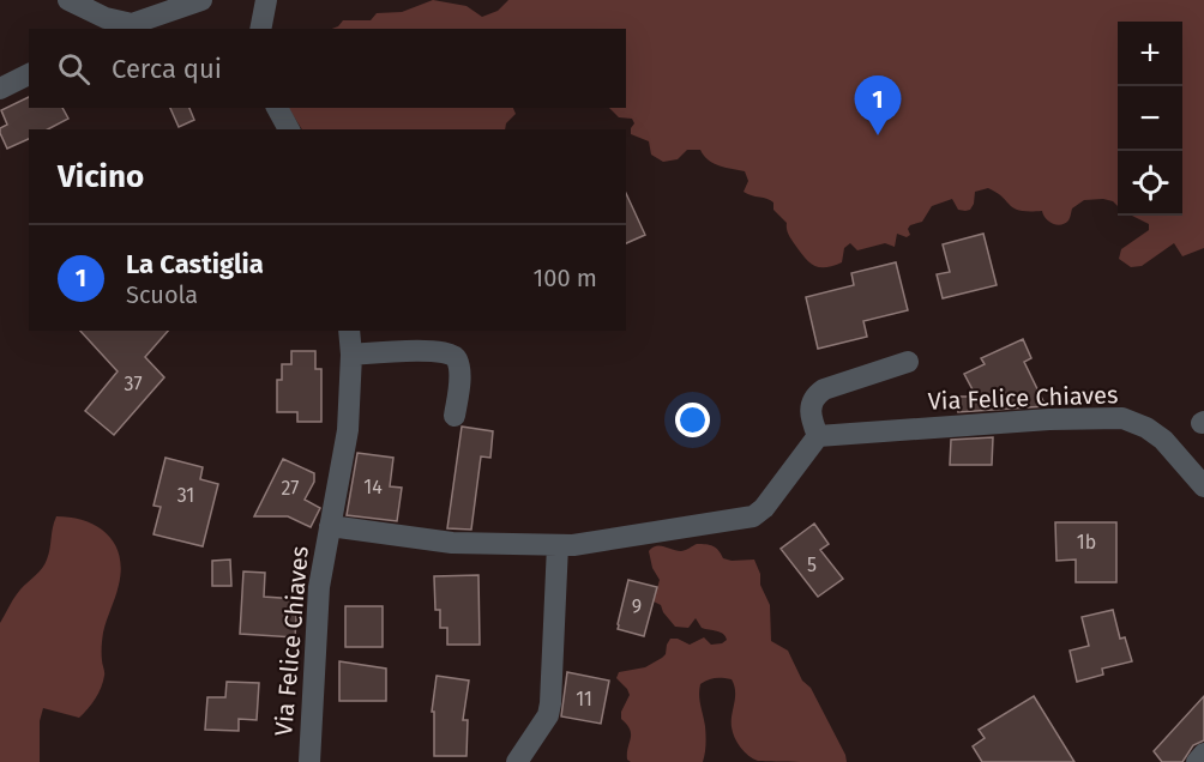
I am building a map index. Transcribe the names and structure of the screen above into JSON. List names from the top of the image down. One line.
{"streets":{"street":["Via Felice Chiaves"]},"house_numbers":["37","14","27","31","1b","5","9","11"],"page":{"map_buttons":["+","−"],"search":"Cerca qui","pins":"1","heading":"Vicino","list":[{"mark":"1","name":"La Castiglia","note":"Scuola","value":"100 m"}]}}
